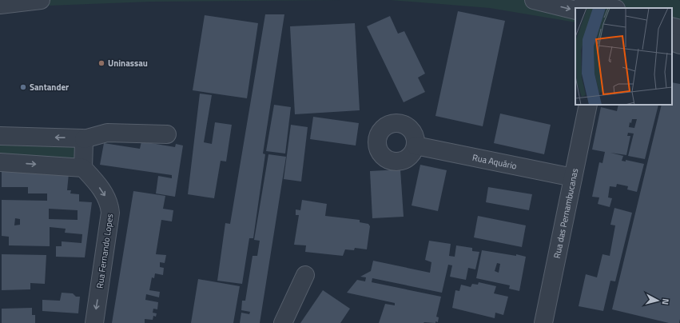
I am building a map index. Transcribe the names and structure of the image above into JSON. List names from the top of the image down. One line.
{"streets":{"street":["Rua Aquário","Rua das Pernambucanas","Rua Fernando Lopes"]},"crossings":[["Rua Aquário","Rua das Pernambucanas"]],"one_way":["Rua Fernando Lopes"],"places":["Uninassau","Santander"],"north":"right"}
